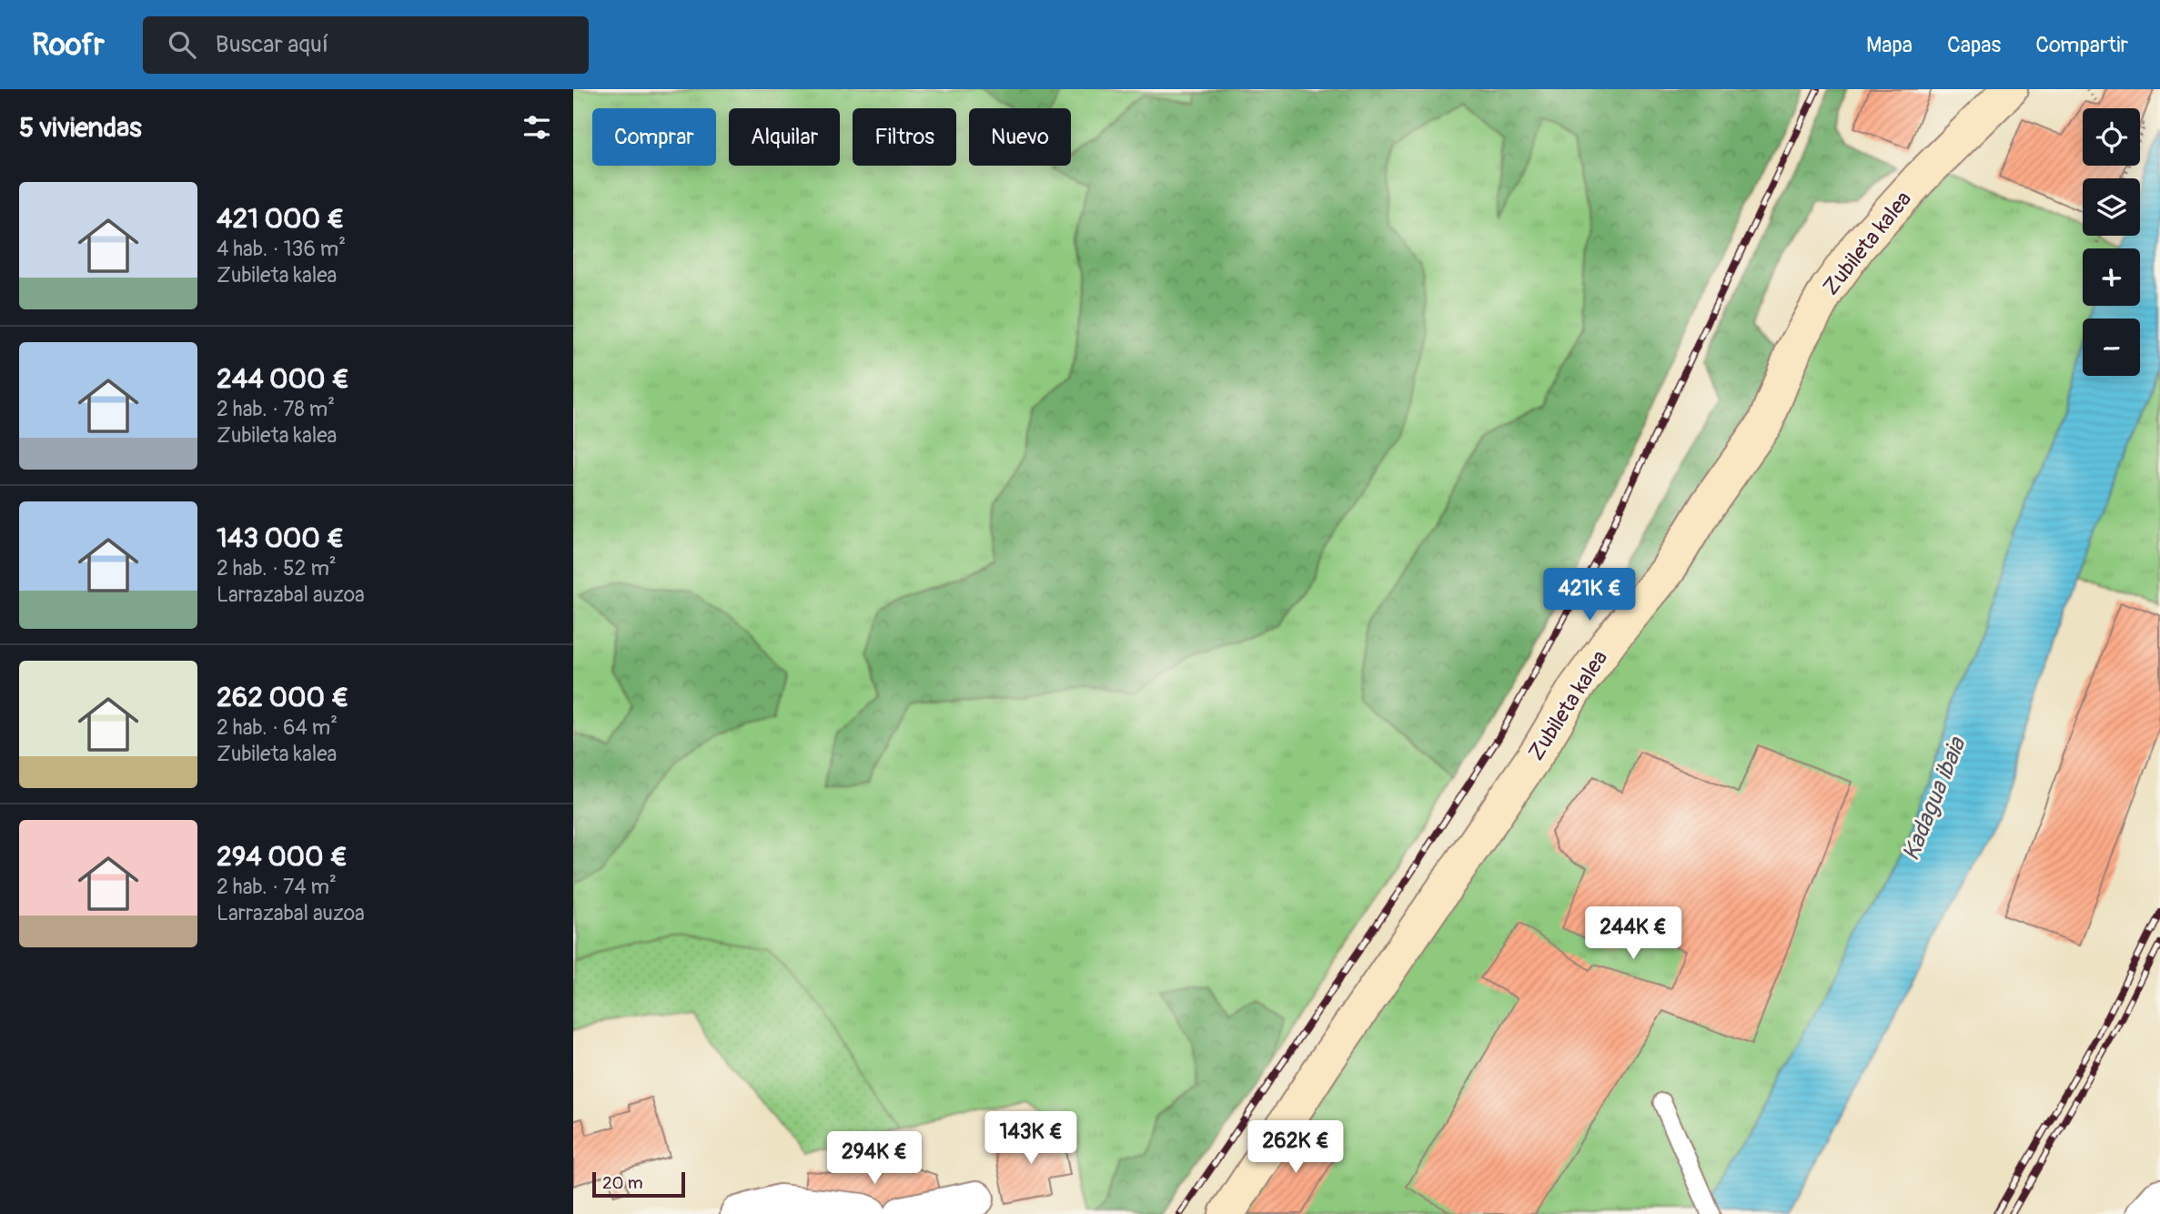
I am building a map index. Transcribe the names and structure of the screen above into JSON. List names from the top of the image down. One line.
{"streets":{"street":["Zubileta kalea"]},"water":["Kadagua ibaia"],"scale_bar":"20 m","page":{"header":"Roofr","search":"Buscar aquí","nav":["Mapa","Capas","Compartir"],"heading":"5 viviendas","map_buttons":["+","−"],"chip":["Comprar","Alquilar","Filtros","Nuevo"],"list":[{"name":"421 000 €","note":"4 hab. · 136 m² · Zubileta kalea"},{"name":"244 000 €","note":"2 hab. · 78 m² · Zubileta kalea"},{"name":"143 000 €","note":"2 hab. · 52 m² · Larrazabal auzoa"},{"name":"262 000 €","note":"2 hab. · 64 m² · Zubileta kalea"},{"name":"294 000 €","note":"2 hab. · 74 m² · Larrazabal auzoa"}],"price":["421K €","244K €","143K €","262K €","294K €"],"scale":"20 m"}}
